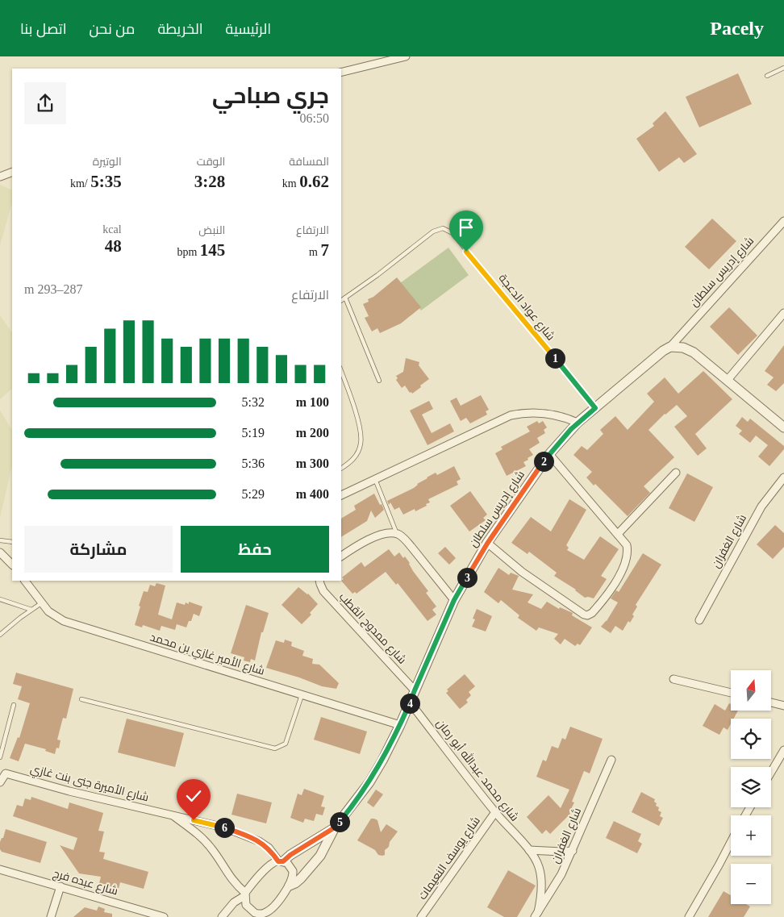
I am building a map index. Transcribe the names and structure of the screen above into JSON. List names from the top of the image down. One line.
{"streets":{"street":["شارع إدريس سلطان","شارع الغفران","شارع ممدوح القطب","شارع الأمير غازي بن محمد","شارع محمد عبدالله أبو رمان","شارع الأميرة جنى بنت غازي","شارع يوسف النعيمات","شارع عبده فرج"],"lane":["شارع عواد الدعجة"]},"crossings":[["شارع إدريس سلطان","شارع عواد الدعجة"],["شارع إدريس سلطان","شارع ممدوح القطب"],["شارع إدريس سلطان","شارع الأمير غازي بن محمد"],["شارع إدريس سلطان","شارع محمد عبدالله أبو رمان"],["شارع إدريس سلطان","شارع الأميرة جنى بنت غازي"],["شارع الغفران","شارع محمد عبدالله أبو رمان"],["شارع محمد عبدالله أبو رمان","شارع يوسف النعيمات"]],"north":"top","page":{"header":"Pacely","nav":["الرئيسية","الخريطة","من نحن","اتصل بنا"],"heading":["جري صباحي","06:50"],"stats":[["المسافة","0.62 km"],["الوقت","3:28"],["الوتيرة","5:35 /km"],["الارتفاع","7 m"],["النبض","145 bpm"],["kcal","48"]],"chart":["الارتفاع","287–293 m"],"pins":["1","2","3","4","5","6"],"list":[{"name":"100 m","note":"5:32"},{"name":"200 m","note":"5:19"},{"name":"300 m","note":"5:36"},{"name":"400 m","note":"5:29"}],"buttons":["حفظ","مشاركة"],"map_buttons":["+","−"]}}
